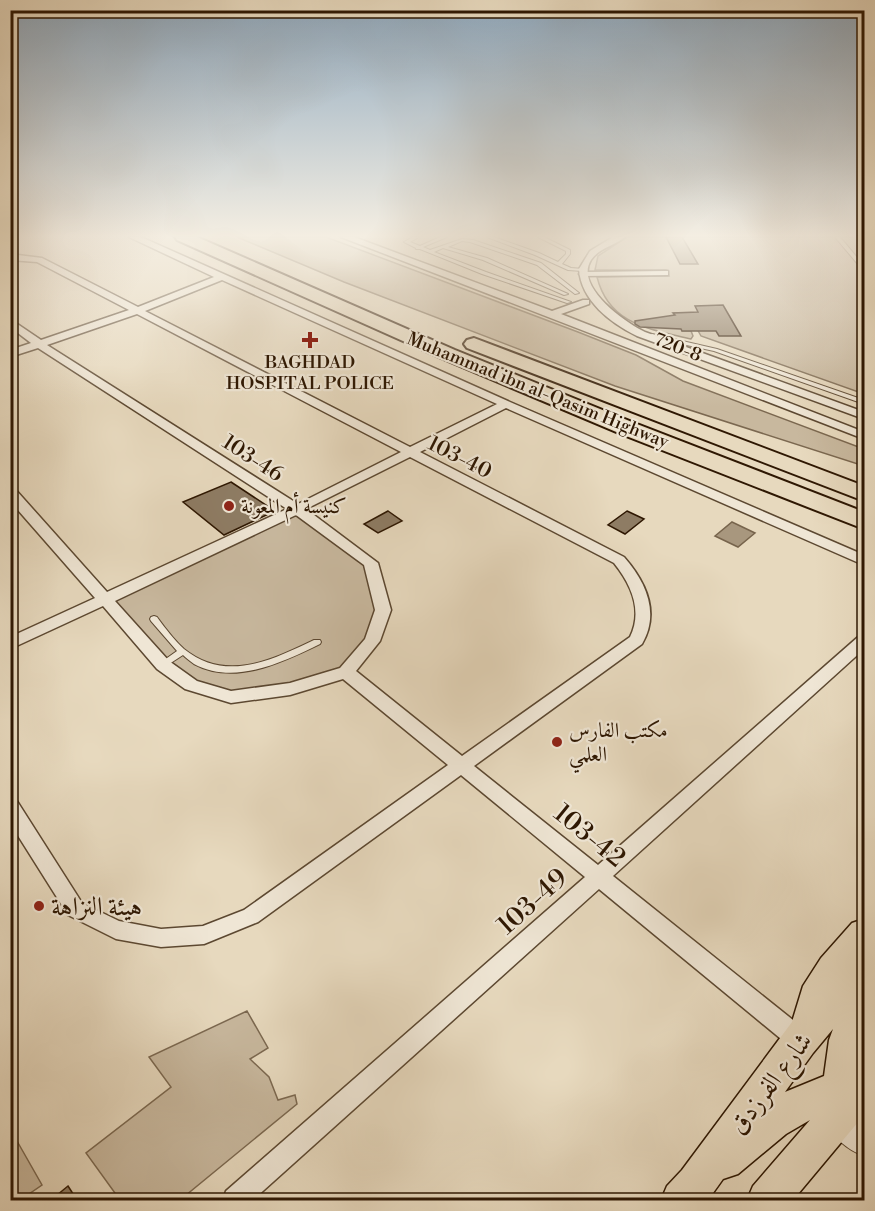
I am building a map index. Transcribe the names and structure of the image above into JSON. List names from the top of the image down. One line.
{"streets":{"highway":["Muhammad ibn al-Qasim Highway"],"main road":["شارع الفرزدق"],"street":["720-8","103-40","103-46","103-42","103-49"]},"crossings":[["103-40","103-42"],["103-46","103-42"],["103-42","103-49"],["103-42","شارع الفرزدق"]],"places":{"health":["BAGHDAD HOSPITAL POLICE"],"other":["كنيسة أم المعونة","مكتب الفارس العلمي","هيئة النزاهة"]}}
